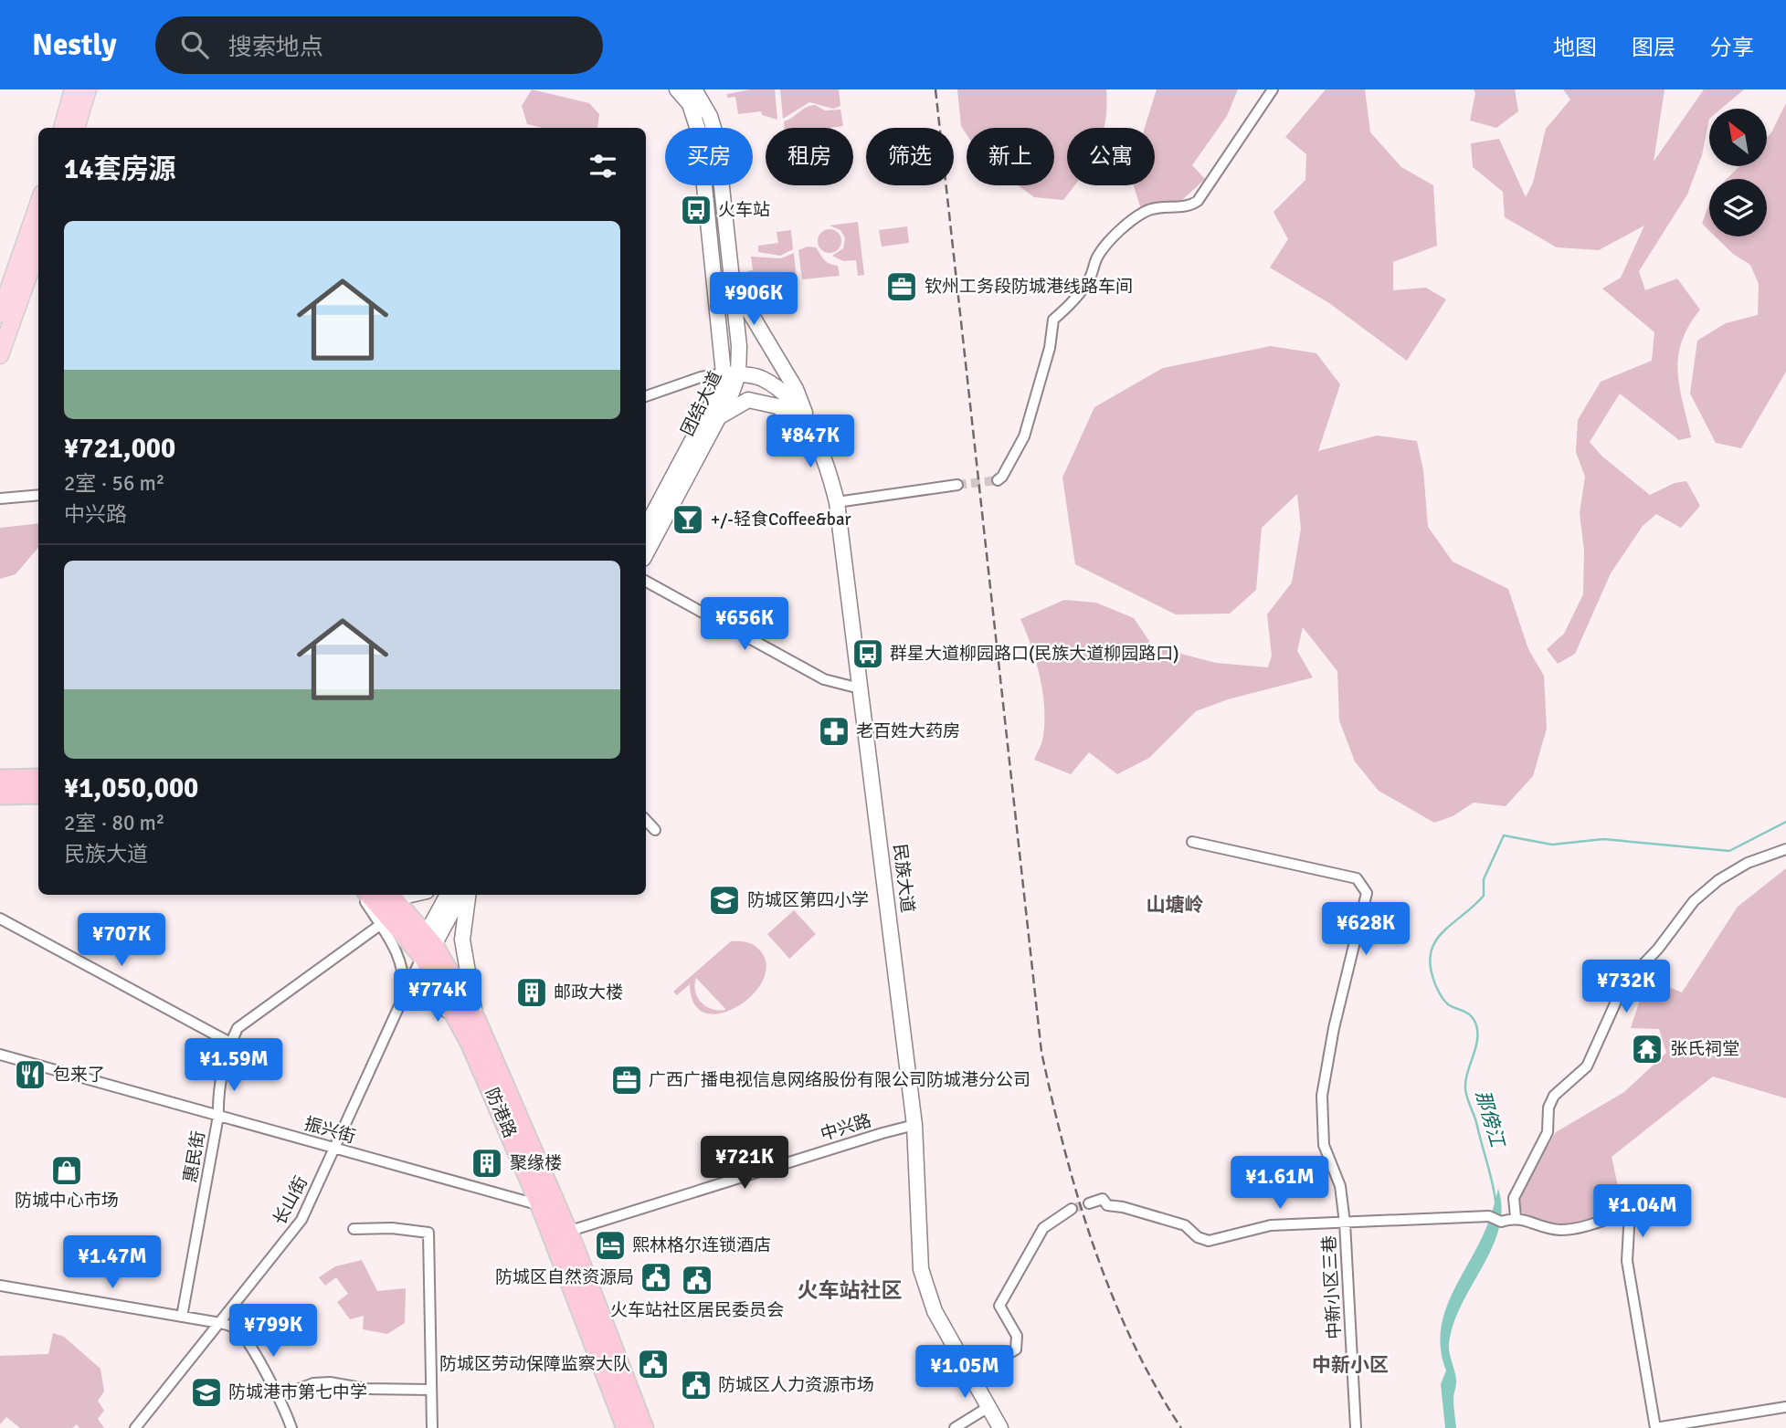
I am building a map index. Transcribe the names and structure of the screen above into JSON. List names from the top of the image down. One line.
{"streets":{"highway":["防港路"],"main road":["团结大道","民族大道"],"street":["中兴路","振兴街","惠民街","长山街","中新小区三巷"]},"crossings":[["团结大道","民族大道"],["民族大道","中兴路"],["防港路","中兴路"],["防港路","振兴街"],["防港路","长山街"],["振兴街","惠民街"],["振兴街","长山街"]],"districts":["山塘岭","火车站社区","中新小区"],"water":["那傍江"],"places":{"bus stop":["火车站","群星大道柳园路口(民族大道柳园路口)"],"office":["钦州工务段防城港线路车间","广西广播电视信息网络股份有限公司防城港分公司"],"bar":["+/-轻食Coffee&bar"],"pharmacy":["老百姓大药房"],"school or university":["防城区第四小学","防城港市第七中学"],"building":["邮政大楼","聚缘楼"],"temple":["张氏祠堂"],"restaurant":["包来了"],"shop":["防城中心市场"],"hotel":["熙林格尔连锁酒店"],"public building":["防城区自然资源局","火车站社区居民委员会","防城区劳动保障监察大队","防城区人力资源市场"]},"north":"top left","page":{"header":"Nestly","search":"搜索地点","nav":["地图","图层","分享"],"chip":["买房","租房","筛选","新上","公寓"],"heading":"14套房源","list":[{"name":"¥721,000","note":"2室 · 56 m² · 中兴路"},{"name":"¥1,050,000","note":"2室 · 80 m² · 民族大道"}],"price":["¥906K","¥847K","¥656K","¥628K","¥707K","¥732K","¥774K","¥1.59M","¥721K","¥1.61M","¥1.04M","¥1.47M","¥799K","¥1.05M"]}}
